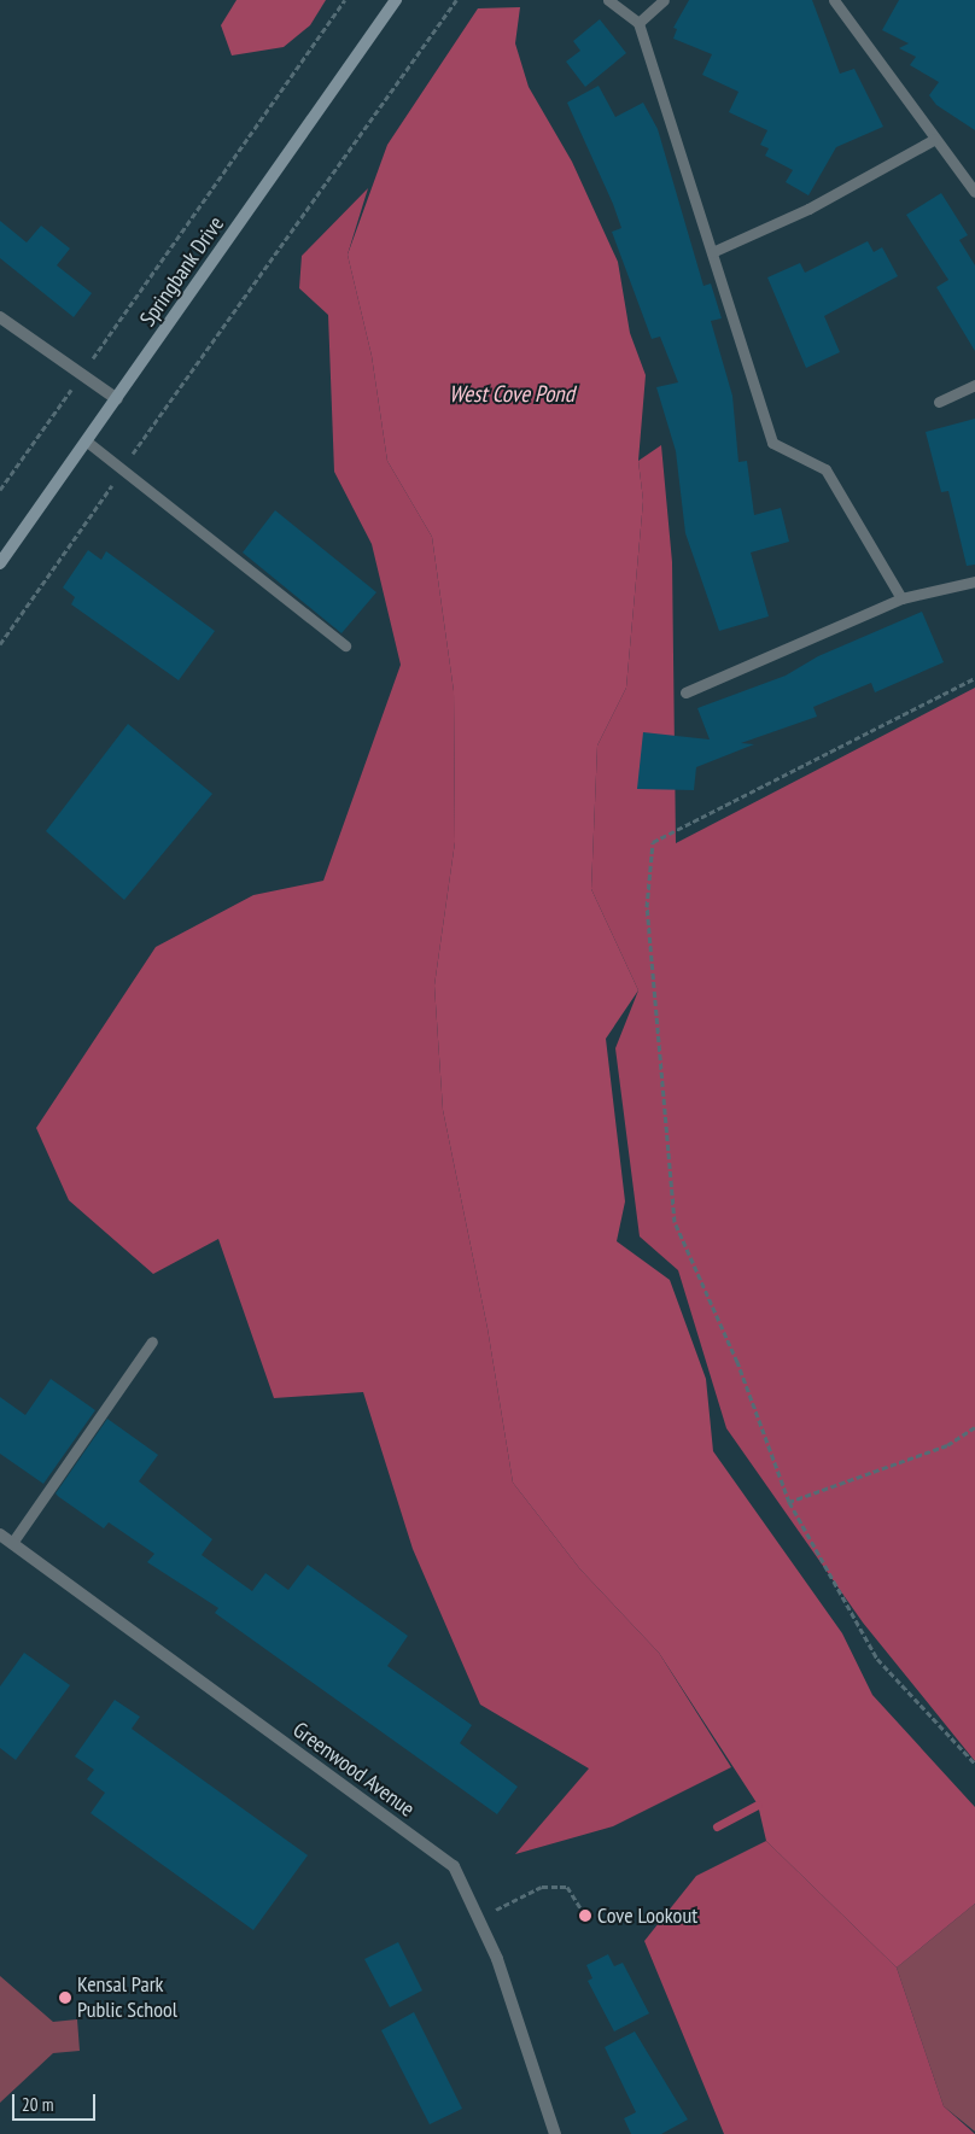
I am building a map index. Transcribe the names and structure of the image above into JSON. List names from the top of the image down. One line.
{"streets":{"main road":["Springbank Drive"],"street":["Greenwood Avenue"]},"water":["West Cove Pond"],"places":["Cove Lookout","Kensal Park Public School"],"scale_bar":"20 m"}
